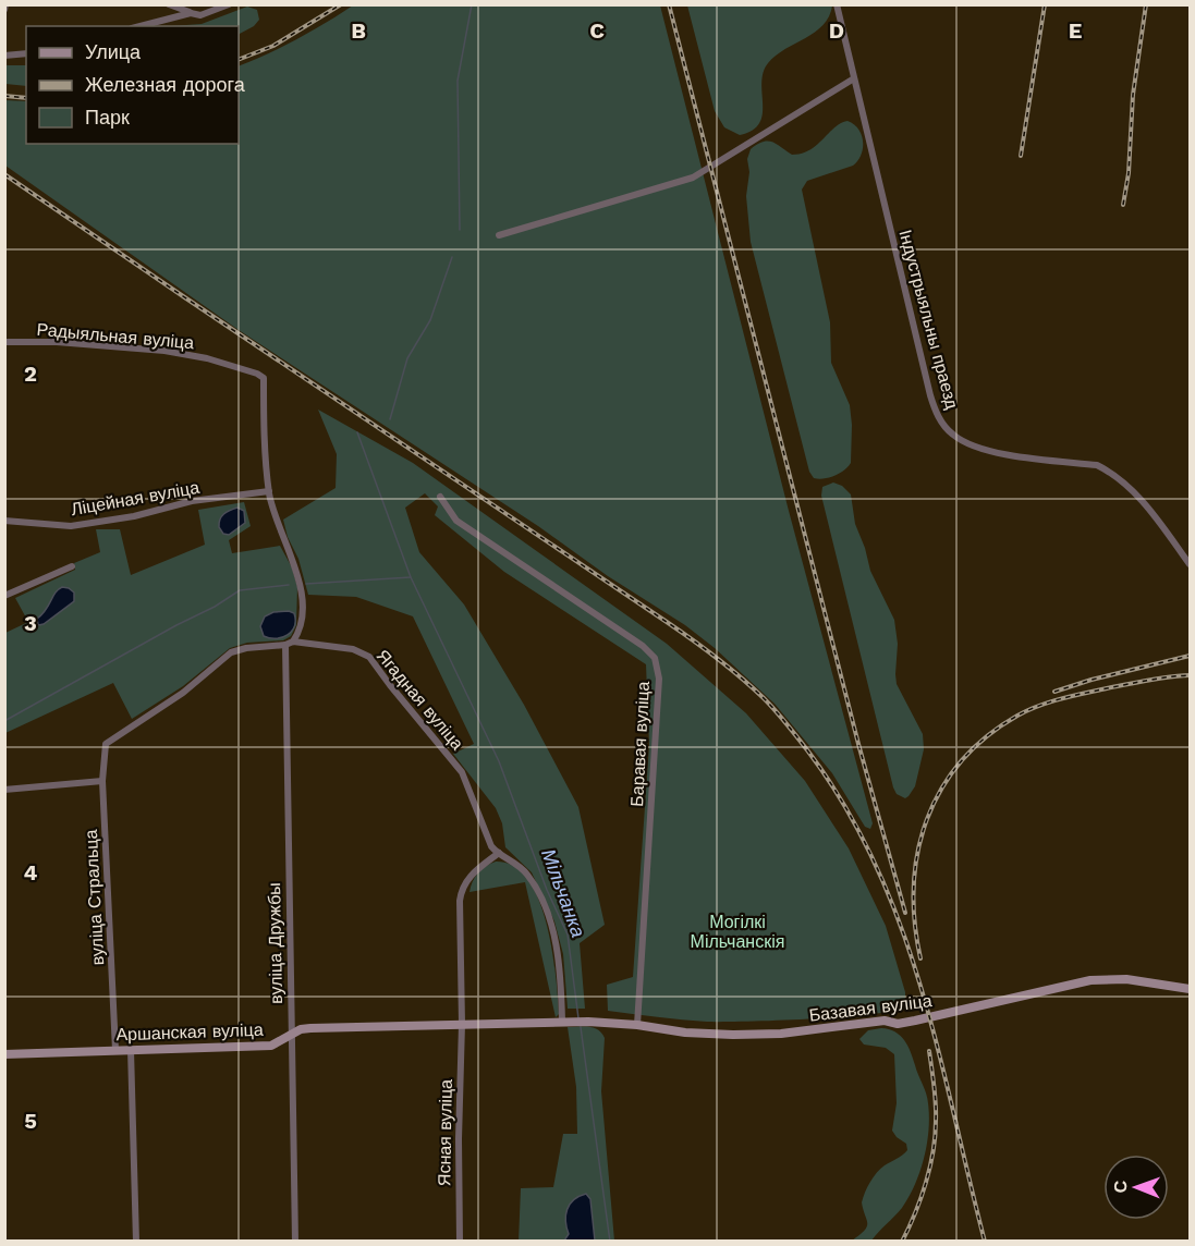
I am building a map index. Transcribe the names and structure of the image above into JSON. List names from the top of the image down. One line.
{"streets":{"street":["Індустрыяльны праезд","Радыяльная вуліца","Ліцейная вуліца","Ягадная вуліца","Баравая вуліца","вуліца Стральца","вуліца Дружбы","Базавая вуліца","Аршанская вуліца","Ясная вуліца"]},"crossings":[["Радыяльная вуліца","Ліцейная вуліца"],["Радыяльная вуліца","Ягадная вуліца"],["Радыяльная вуліца","вуліца Дружбы"],["Ягадная вуліца","вуліца Стральца"],["Ягадная вуліца","вуліца Дружбы"],["Ягадная вуліца","Базавая вуліца"],["Ягадная вуліца","Аршанская вуліца"],["Ягадная вуліца","Ясная вуліца"],["Баравая вуліца","Базавая вуліца"],["вуліца Стральца","Аршанская вуліца"],["вуліца Дружбы","Аршанская вуліца"],["Базавая вуліца","Аршанская вуліца"],["Аршанская вуліца","Ясная вуліца"]],"water":["Мільчанка"],"parks":["Могілкі Мільчанскія"],"legend":["Улица","Железная дорога","Парк"],"north":"left","grid":{"columns":["B","C","D","E"],"rows":["2","3","4","5"]}}
